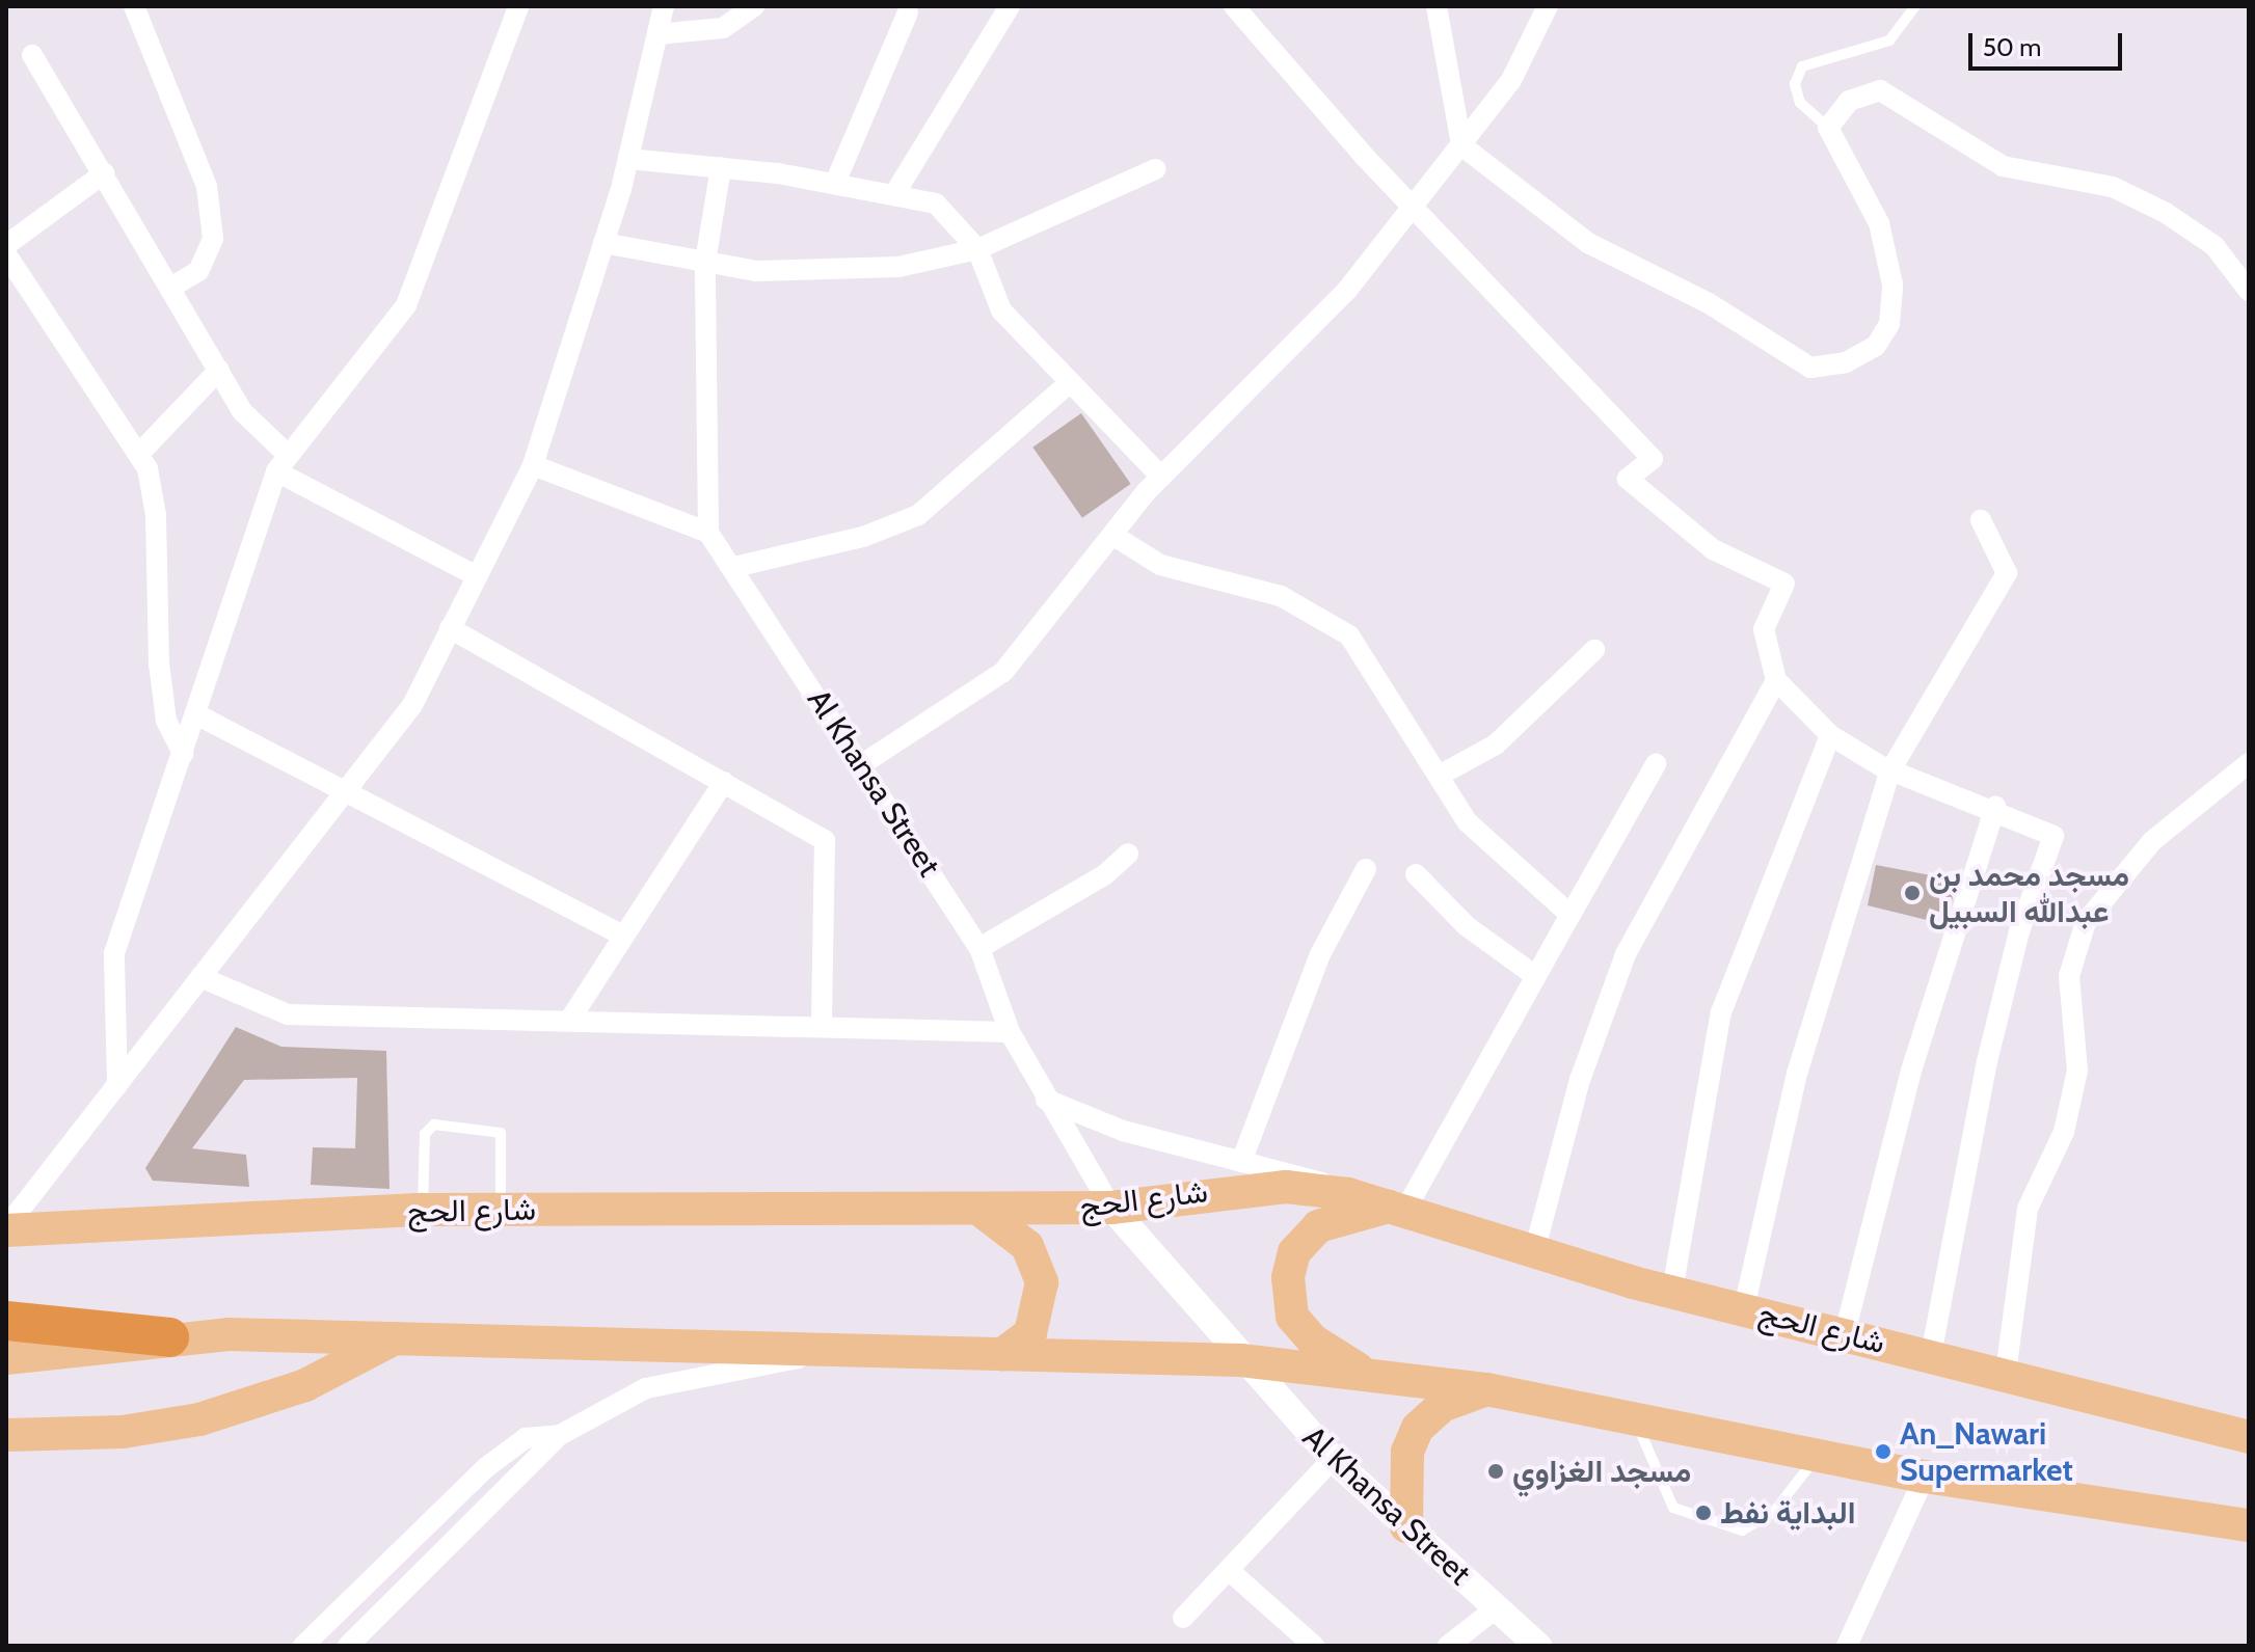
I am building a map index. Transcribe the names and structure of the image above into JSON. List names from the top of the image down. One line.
{"streets":{"main road":["شارع الحج"],"street":["Al Khansa Street"]},"crossings":[["Al Khansa Street","شارع الحج"]],"places":["مسجد محمد بن عبدالله السبيل","An_Nawari Supermarket","مسجد الغزاوي","البداية نفط"],"scale_bar":"50 m"}
